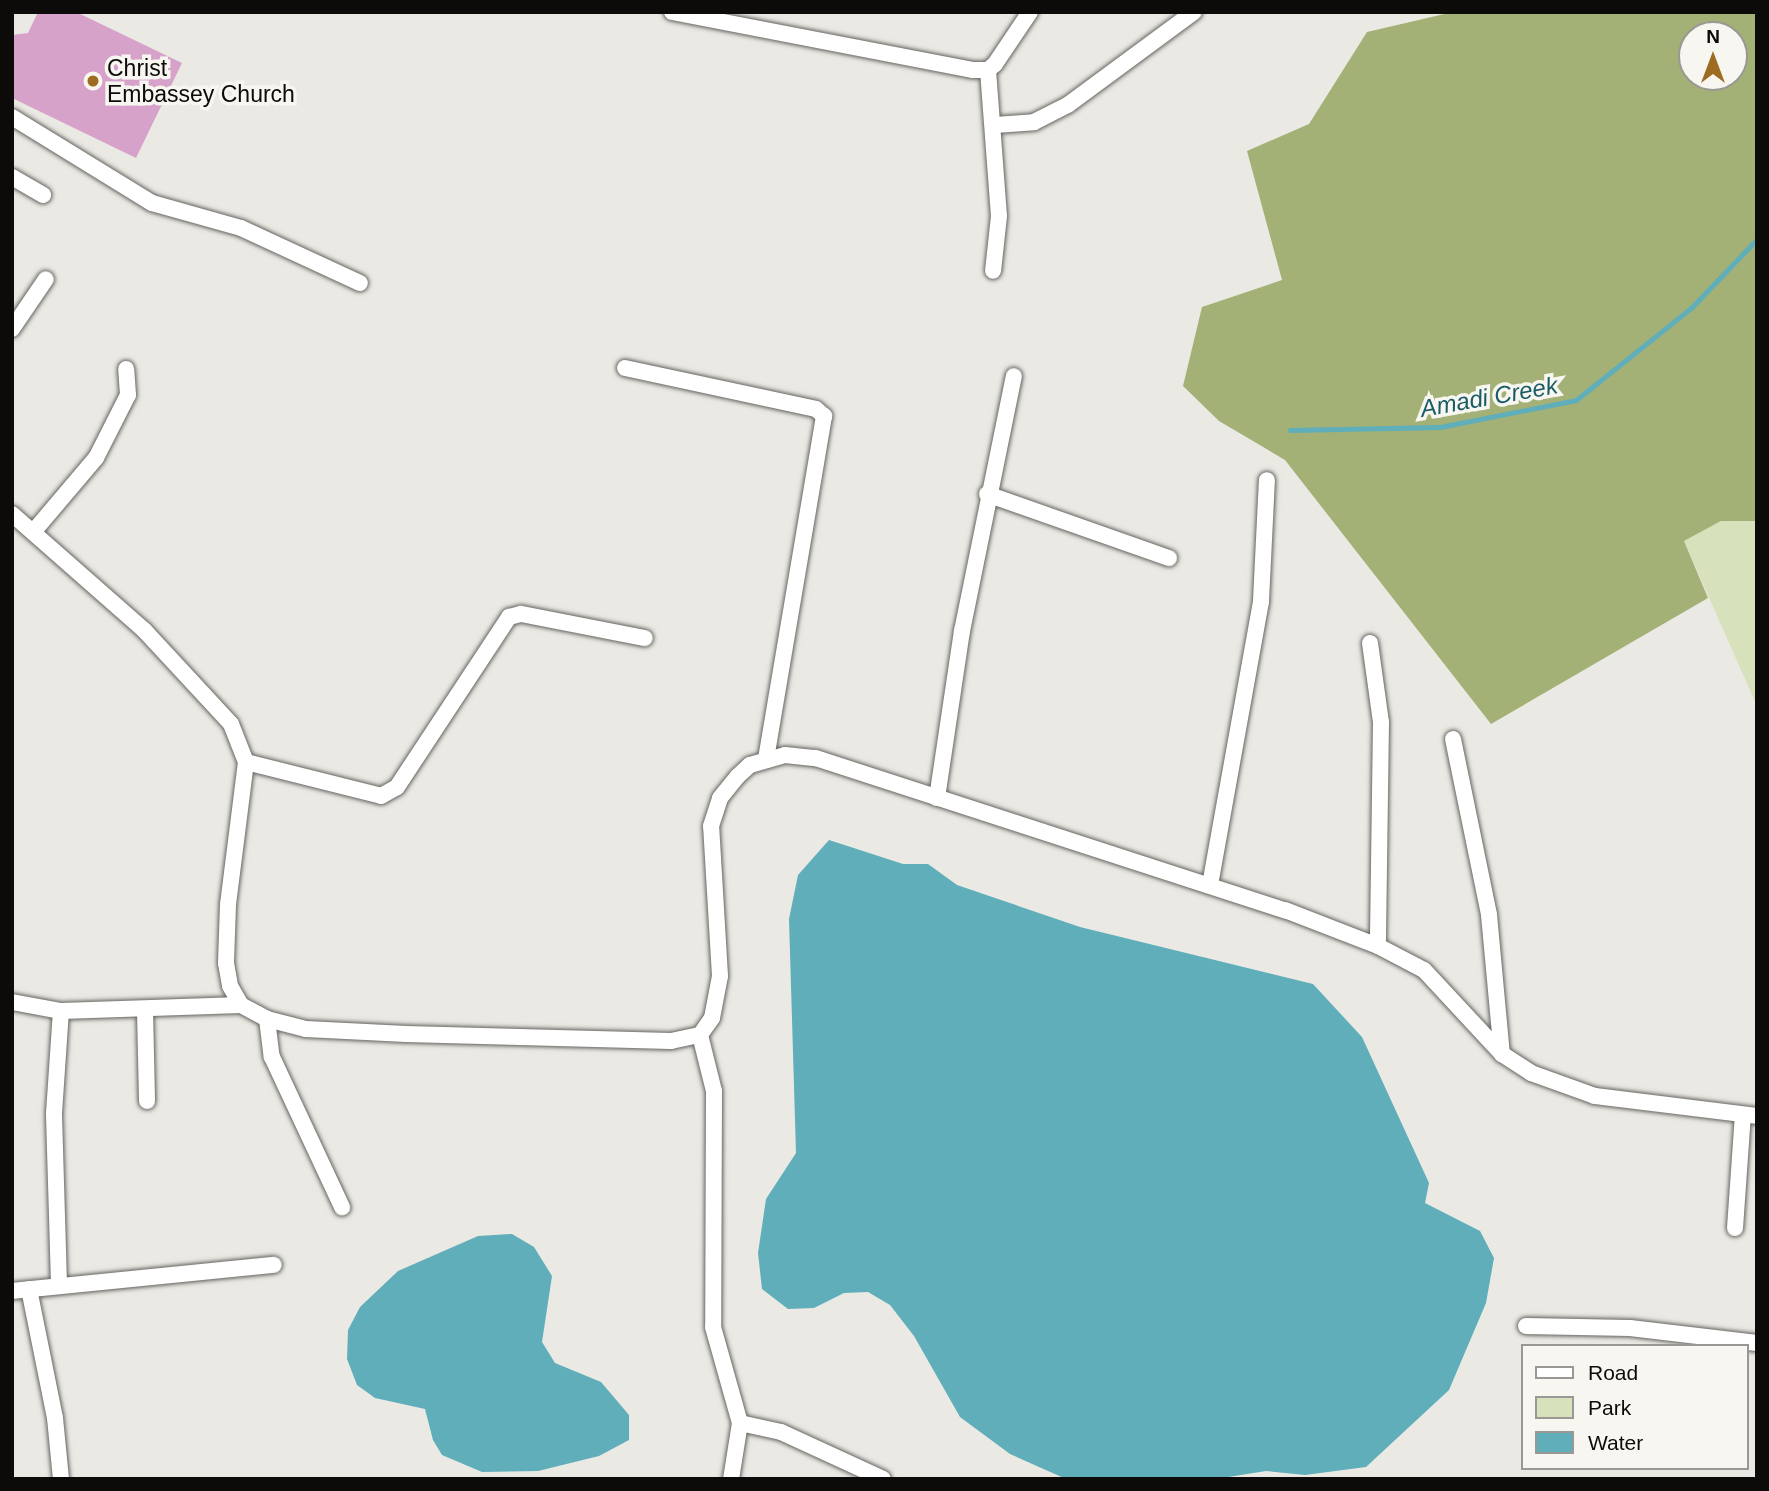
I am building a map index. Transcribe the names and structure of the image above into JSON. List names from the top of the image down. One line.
{"water":["Amadi Creek"],"places":["Christ Embassey Church"],"legend":["Road","Park","Water"],"north":"top"}
